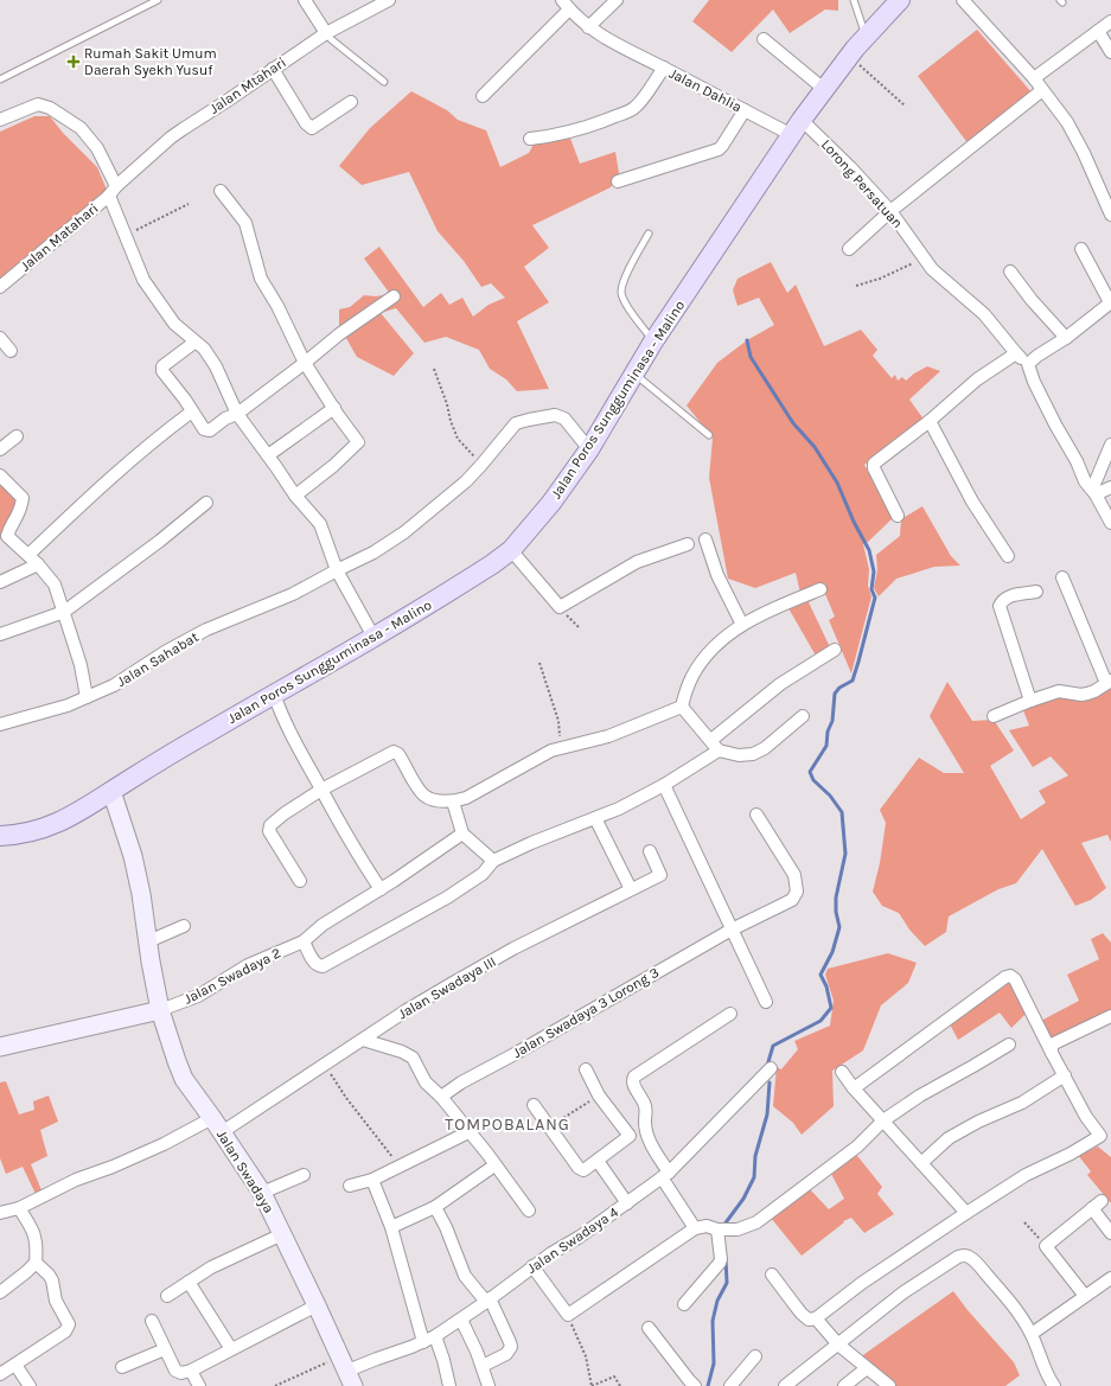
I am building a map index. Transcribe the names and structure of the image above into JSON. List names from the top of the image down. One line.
{"streets":{"main road":["Jalan Poros Sungguminasa - Malino"],"street":["Jalan Mtahari","Jalan Dahlia","Lorong Persatuan","Jalan Matahari","Jalan Sahabat","Jalan Swadaya 2","Jalan Swadaya III","Jalan Swadaya 3 Lorong 3","Jalan Swadaya","Jalan Swadaya 4"]},"crossings":[["Jalan Mtahari","Jalan Matahari"],["Jalan Dahlia","Lorong Persatuan"],["Jalan Dahlia","Jalan Poros Sungguminasa - Malino"],["Lorong Persatuan","Jalan Poros Sungguminasa - Malino"],["Jalan Poros Sungguminasa - Malino","Jalan Sahabat"],["Jalan Poros Sungguminasa - Malino","Jalan Swadaya"],["Jalan Swadaya 2","Jalan Swadaya"],["Jalan Swadaya III","Jalan Swadaya"],["Jalan Swadaya","Jalan Swadaya 4"]],"districts":["TOMPOBALANG"],"places":{"health":["Rumah Sakit Umum Daerah Syekh Yusuf"]}}
